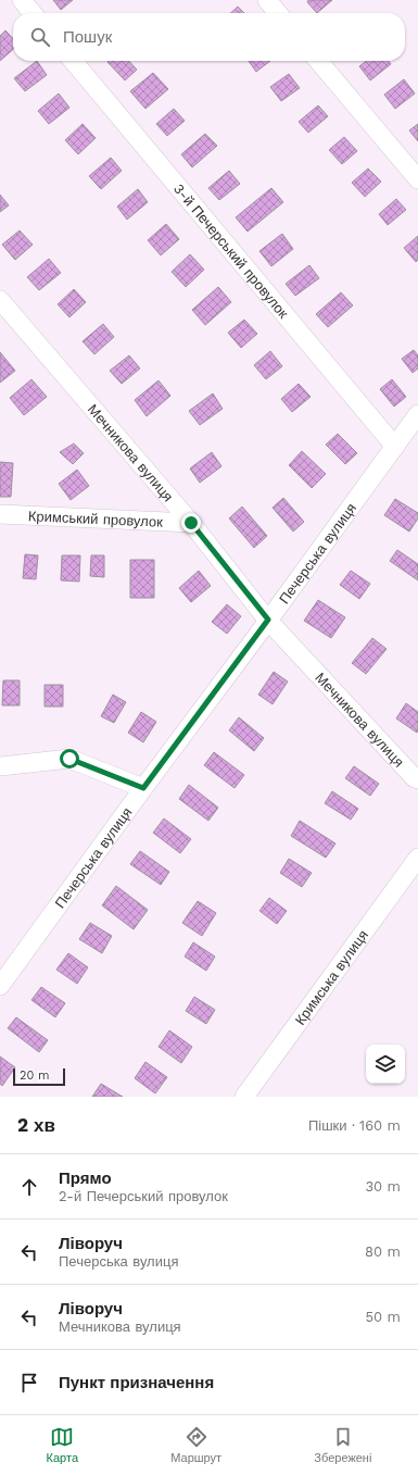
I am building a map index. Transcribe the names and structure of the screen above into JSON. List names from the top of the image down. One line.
{"streets":{"street":["3-й Печерський провулок","Мечникова вулиця","Кримський провулок","Печерська вулиця","Кримська вулиця"]},"crossings":[["3-й Печерський провулок","Печерська вулиця"],["Мечникова вулиця","Кримський провулок"],["Мечникова вулиця","Печерська вулиця"]],"scale_bar":"20 m","page":{"search":"Пошук","scale":"20 m","heading":["2 хв","Пішки · 160 m"],"list":[["Прямо","2-й Печерський провулок","30 m"],["Ліворуч","Печерська вулиця","80 m"],["Ліворуч","Мечникова вулиця","50 m"],"Пункт призначення"],"nav":["Карта","Маршрут","Збережені"]}}
